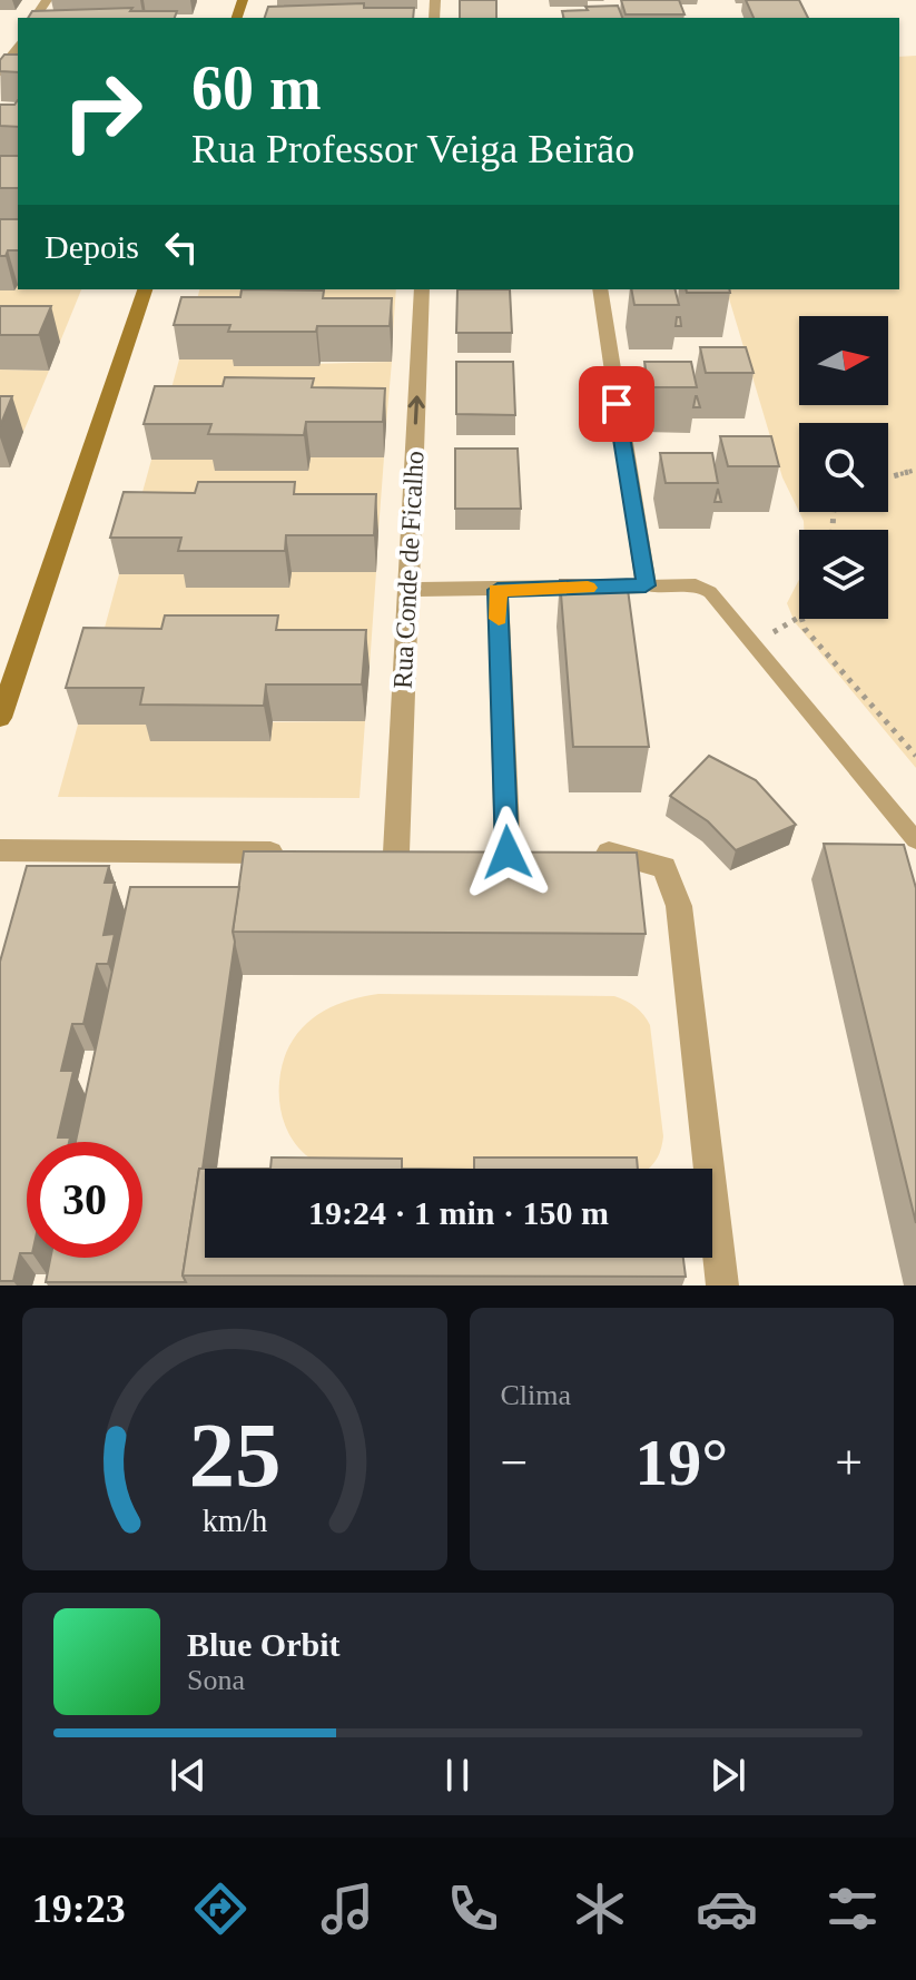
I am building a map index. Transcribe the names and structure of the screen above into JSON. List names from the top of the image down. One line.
{"streets":{"street":["Rua Conde de Ficalho"]},"north":"right","page":{"turn":["60 m","Rua Professor Veiga Beirão"],"then":"Depois","limit":"30","trip":"19:24 · 1 min · 150 m","tile":"Clima","heat":["−","19°","+"],"song":["Blue Orbit","Sona"],"tabs":"19:23","gauge":["25","km/h"]}}
